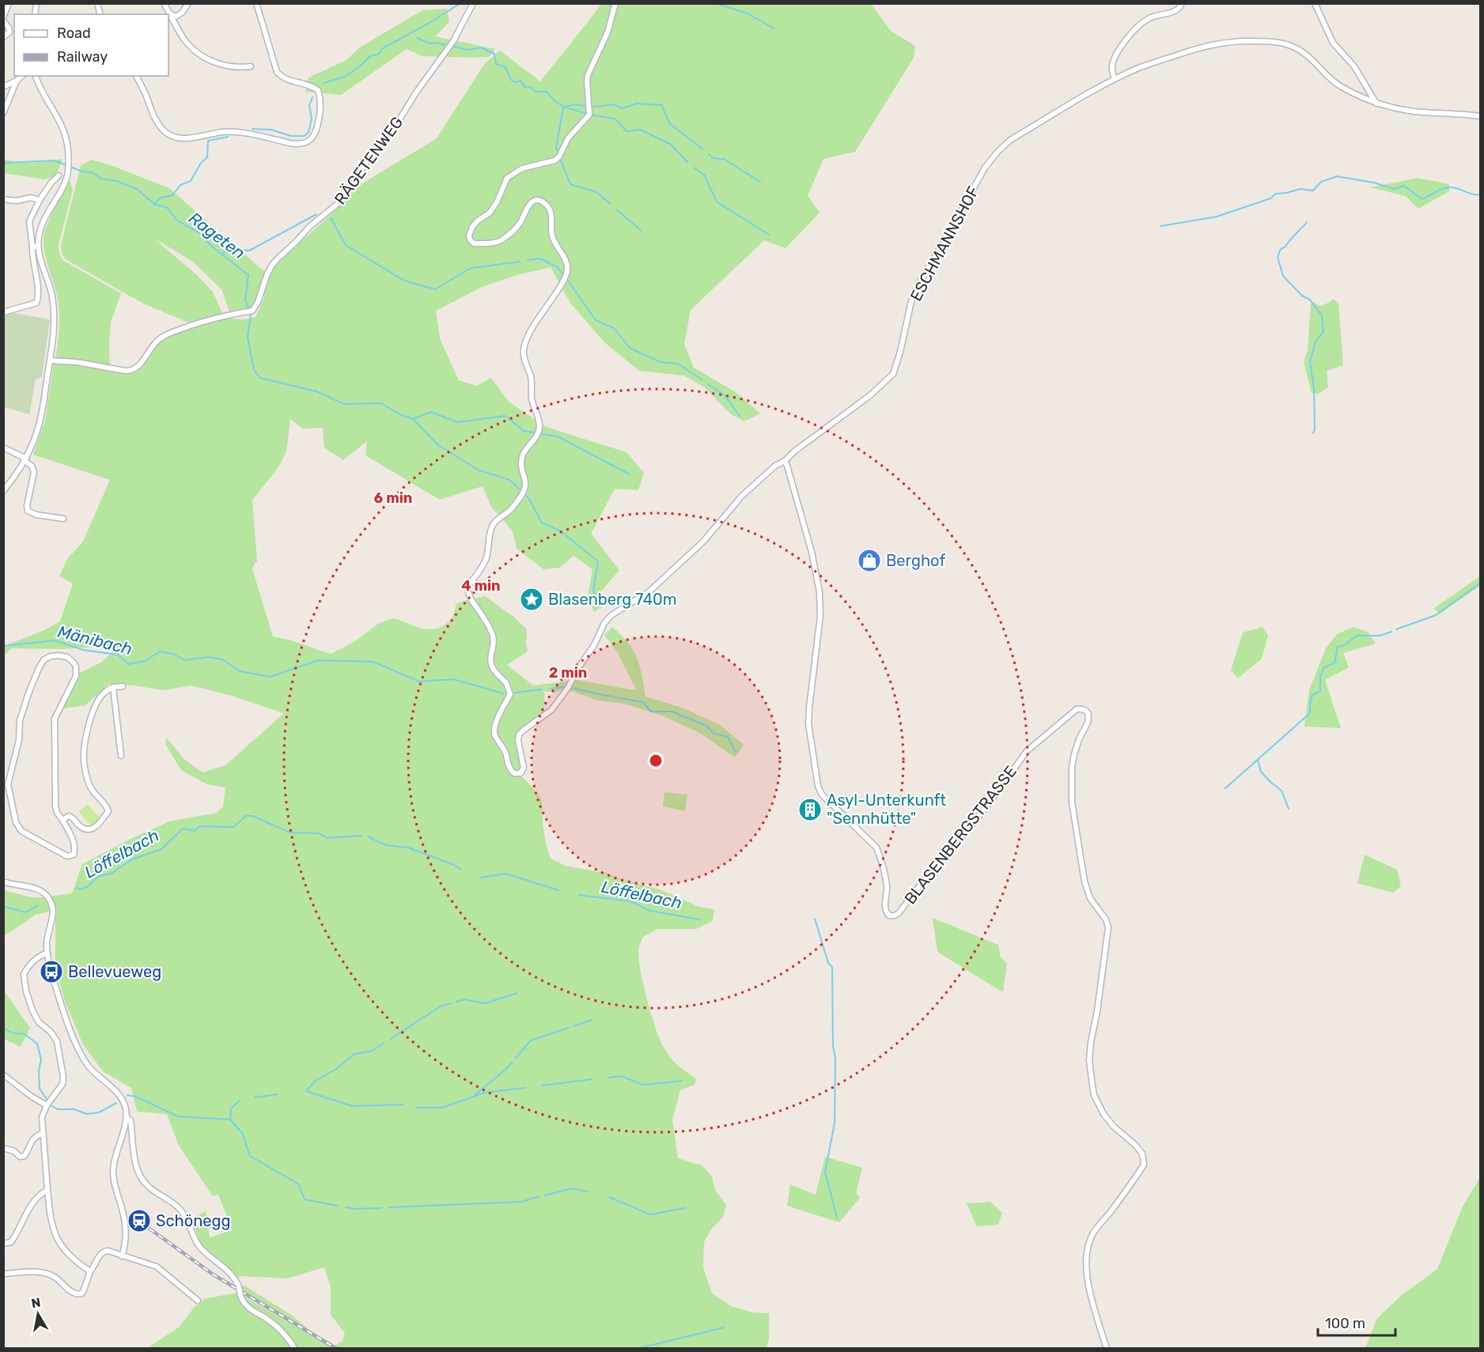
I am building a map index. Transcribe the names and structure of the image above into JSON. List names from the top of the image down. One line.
{"streets":{"street":["RÄGETENWEG","ESCHMANNSHOF","BLASENBERGSTRASSE"]},"crossings":[["ESCHMANNSHOF","BLASENBERGSTRASSE"]],"water":["Rageten","Mänibach","Löffelbach"],"places":{"shop":["Berghof"],"place":["Blasenberg 740m"],"building":["Asyl-Unterkunft \"Sennhütte\""],"bus stop":["Bellevueweg"],"station":["Schönegg"]},"legend":["Road","Railway"],"scale_bar":"100 m","north":"top","rings":["6 min","4 min","2 min"]}
